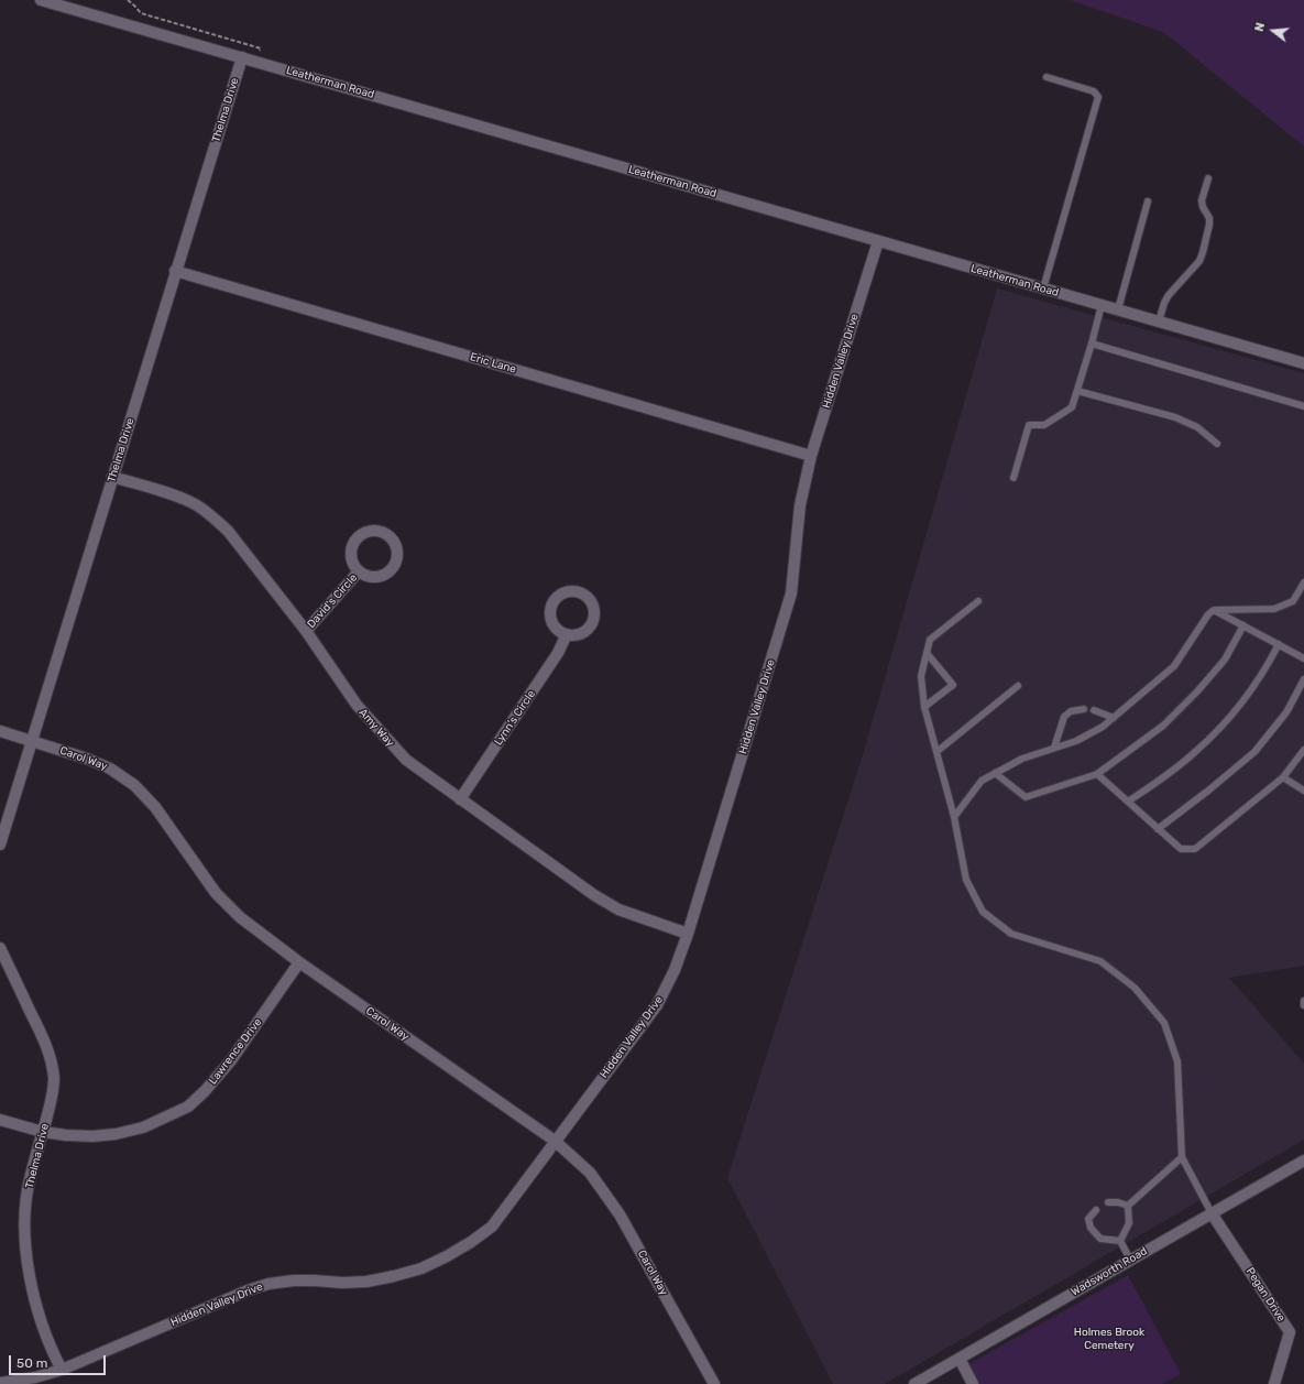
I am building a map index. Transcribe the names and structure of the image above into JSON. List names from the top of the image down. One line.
{"streets":{"street":["Leatherman Road","Thelma Drive","Hidden Valley Drive","Eric Lane","David's Circle","Lynn's Circle","Amy Way","Carol Way","Lawrence Drive","Wadsworth Road","Pegan Drive"]},"crossings":[["Leatherman Road","Thelma Drive"],["Leatherman Road","Hidden Valley Drive"],["Thelma Drive","Hidden Valley Drive"],["Thelma Drive","Eric Lane"],["Thelma Drive","Amy Way"],["Thelma Drive","Carol Way"],["Thelma Drive","Lawrence Drive"],["Hidden Valley Drive","Eric Lane"],["Hidden Valley Drive","Amy Way"],["Hidden Valley Drive","Carol Way"],["David's Circle","Amy Way"],["Lynn's Circle","Amy Way"],["Carol Way","Lawrence Drive"],["Wadsworth Road","Pegan Drive"]],"parks":["Holmes Brook Cemetery"],"scale_bar":"50 m","north":"left"}
